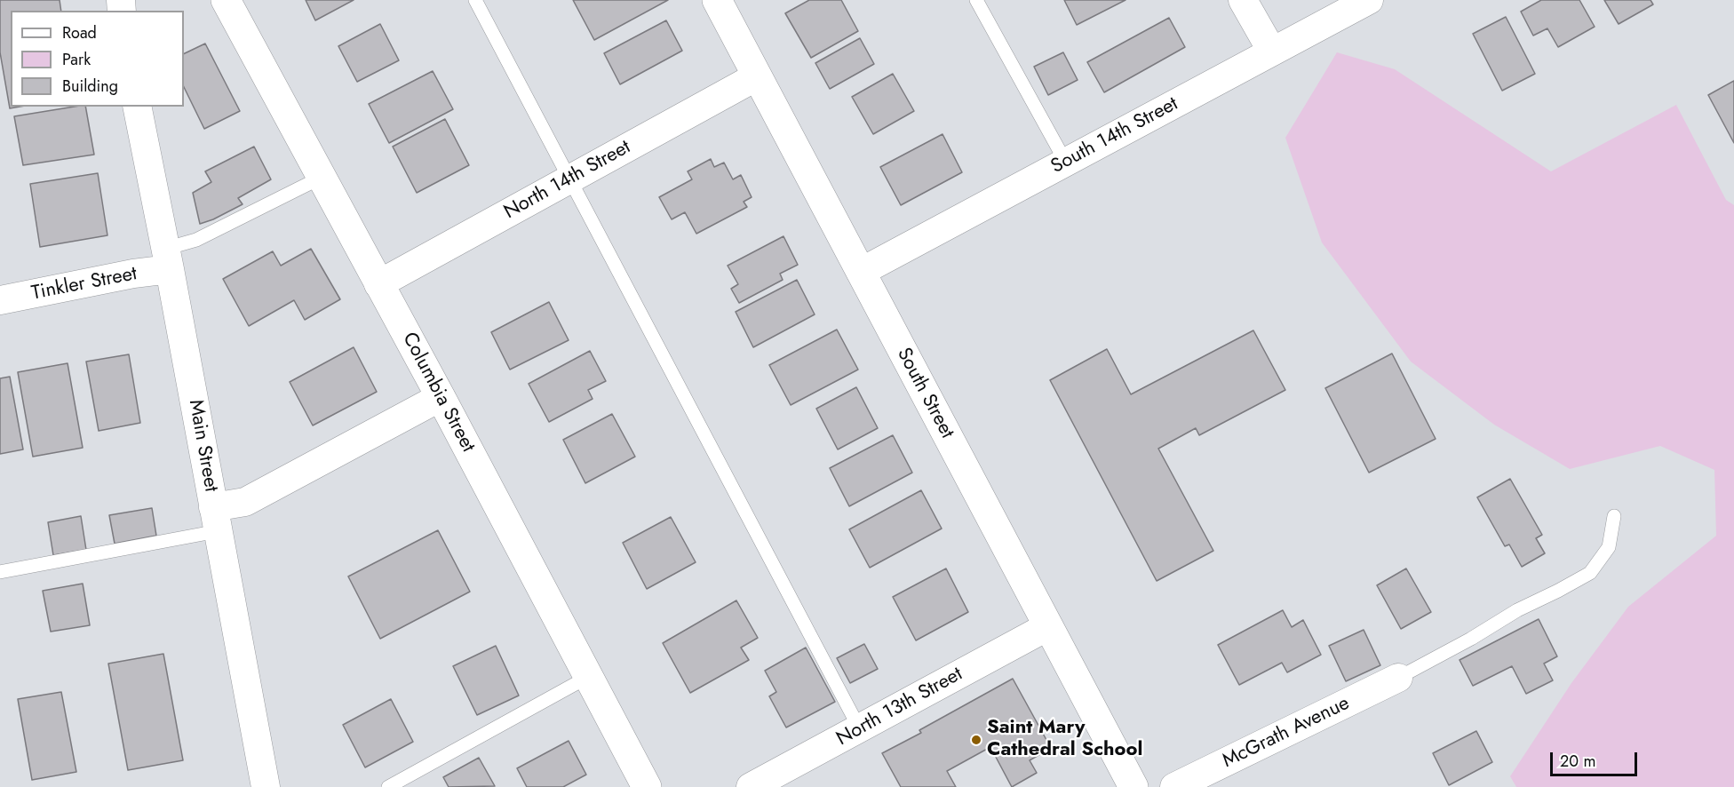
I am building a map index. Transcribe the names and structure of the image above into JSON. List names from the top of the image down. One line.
{"streets":{"main road":["Columbia Street","South Street"],"street":["South 14th Street","North 14th Street","Tinkler Street","Main Street","North 13th Street","McGrath Avenue"]},"crossings":[["South 14th Street","South Street"],["North 14th Street","Columbia Street"],["North 14th Street","South Street"],["Tinkler Street","Main Street"],["South Street","North 13th Street"]],"places":["Saint Mary Cathedral School"],"legend":["Road","Park","Building"],"scale_bar":"20 m"}
